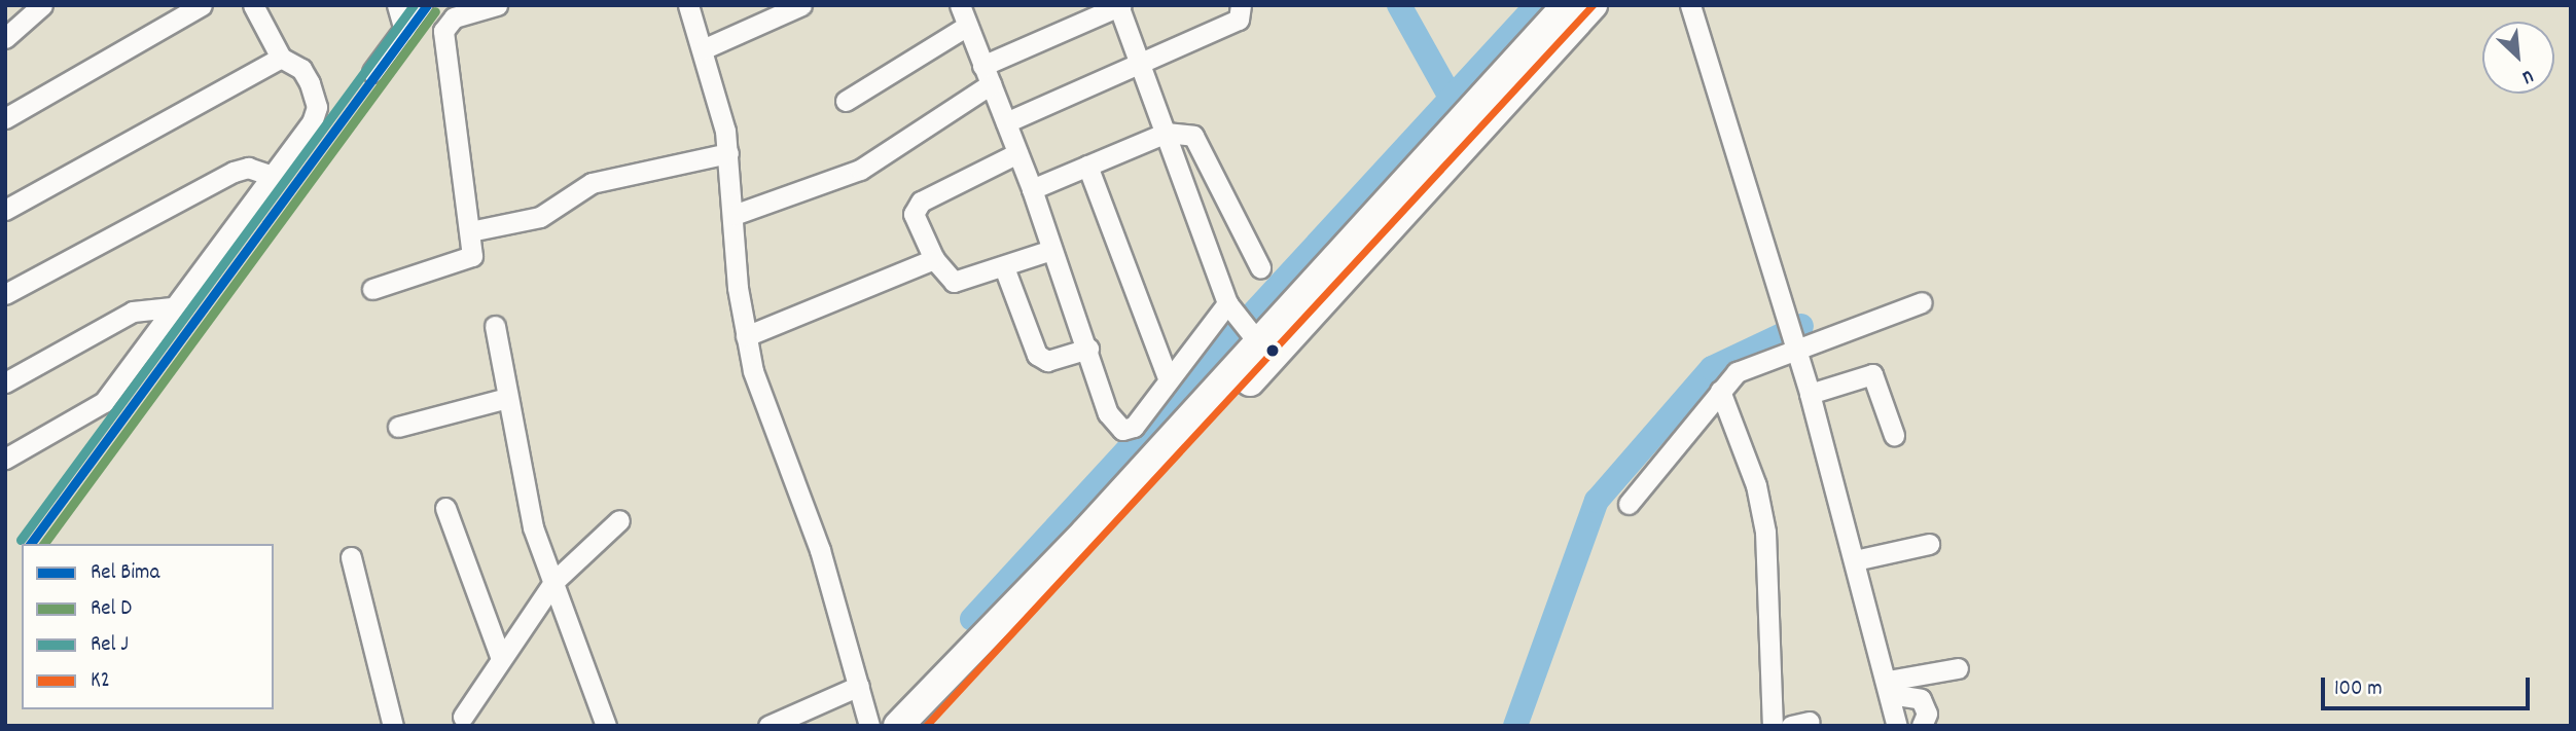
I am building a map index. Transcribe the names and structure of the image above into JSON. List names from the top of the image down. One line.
{"lines":["rail line Bima","rail line J","transit line K2","rail line D"],"legend":["Rel Bima","Rel D","Rel J","K2"],"scale_bar":"100 m","north":"bottom right"}
